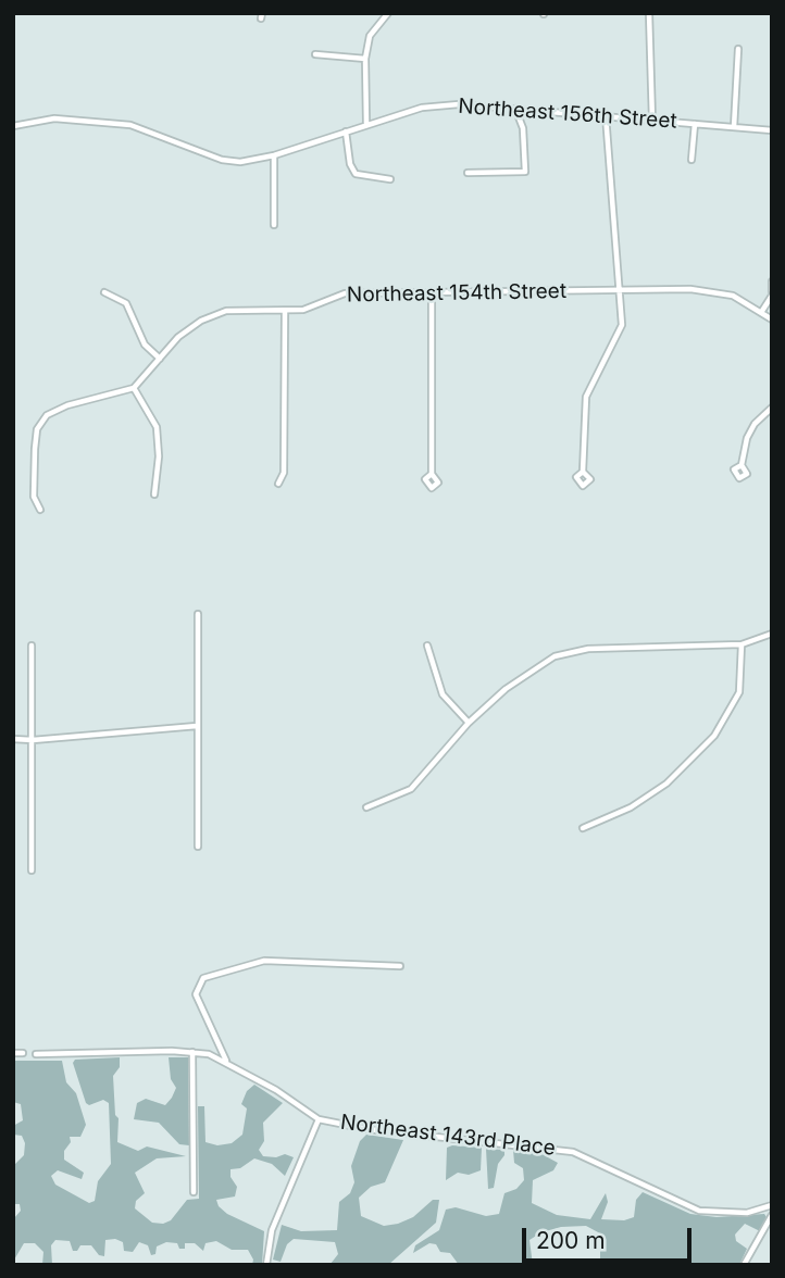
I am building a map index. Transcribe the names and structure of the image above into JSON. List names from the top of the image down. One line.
{"streets":{"street":["Northeast 156th Street","Northeast 154th Street","Northeast 143rd Place"]},"scale_bar":"200 m"}
